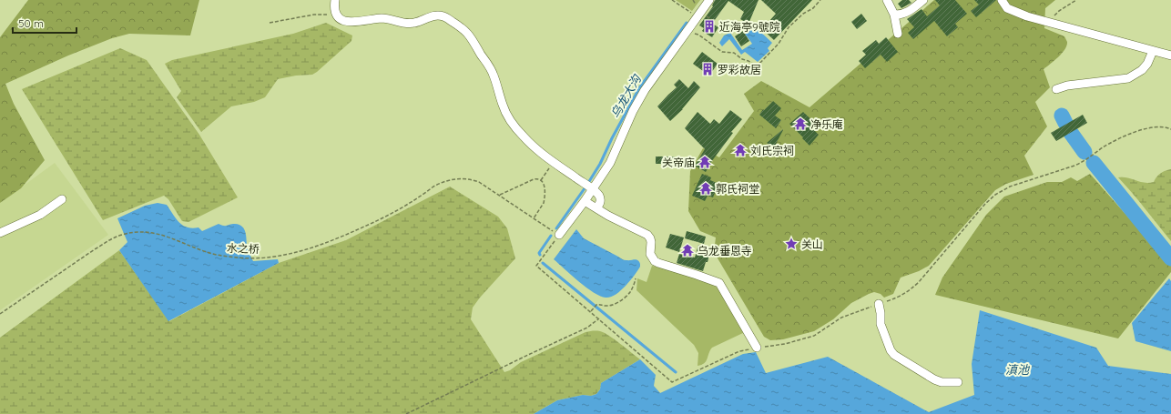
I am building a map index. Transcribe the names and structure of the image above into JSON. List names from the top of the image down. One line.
{"streets":{"path":["水之桥"]},"water":["乌龙大沟","滇池"],"places":{"building":["近海亭9號院","罗彩故居"],"temple":["净乐庵","刘氏宗祠","关帝庙","郭氏祠堂","乌龙垂恩寺"],"place":["关山"]},"scale_bar":"50 m"}
